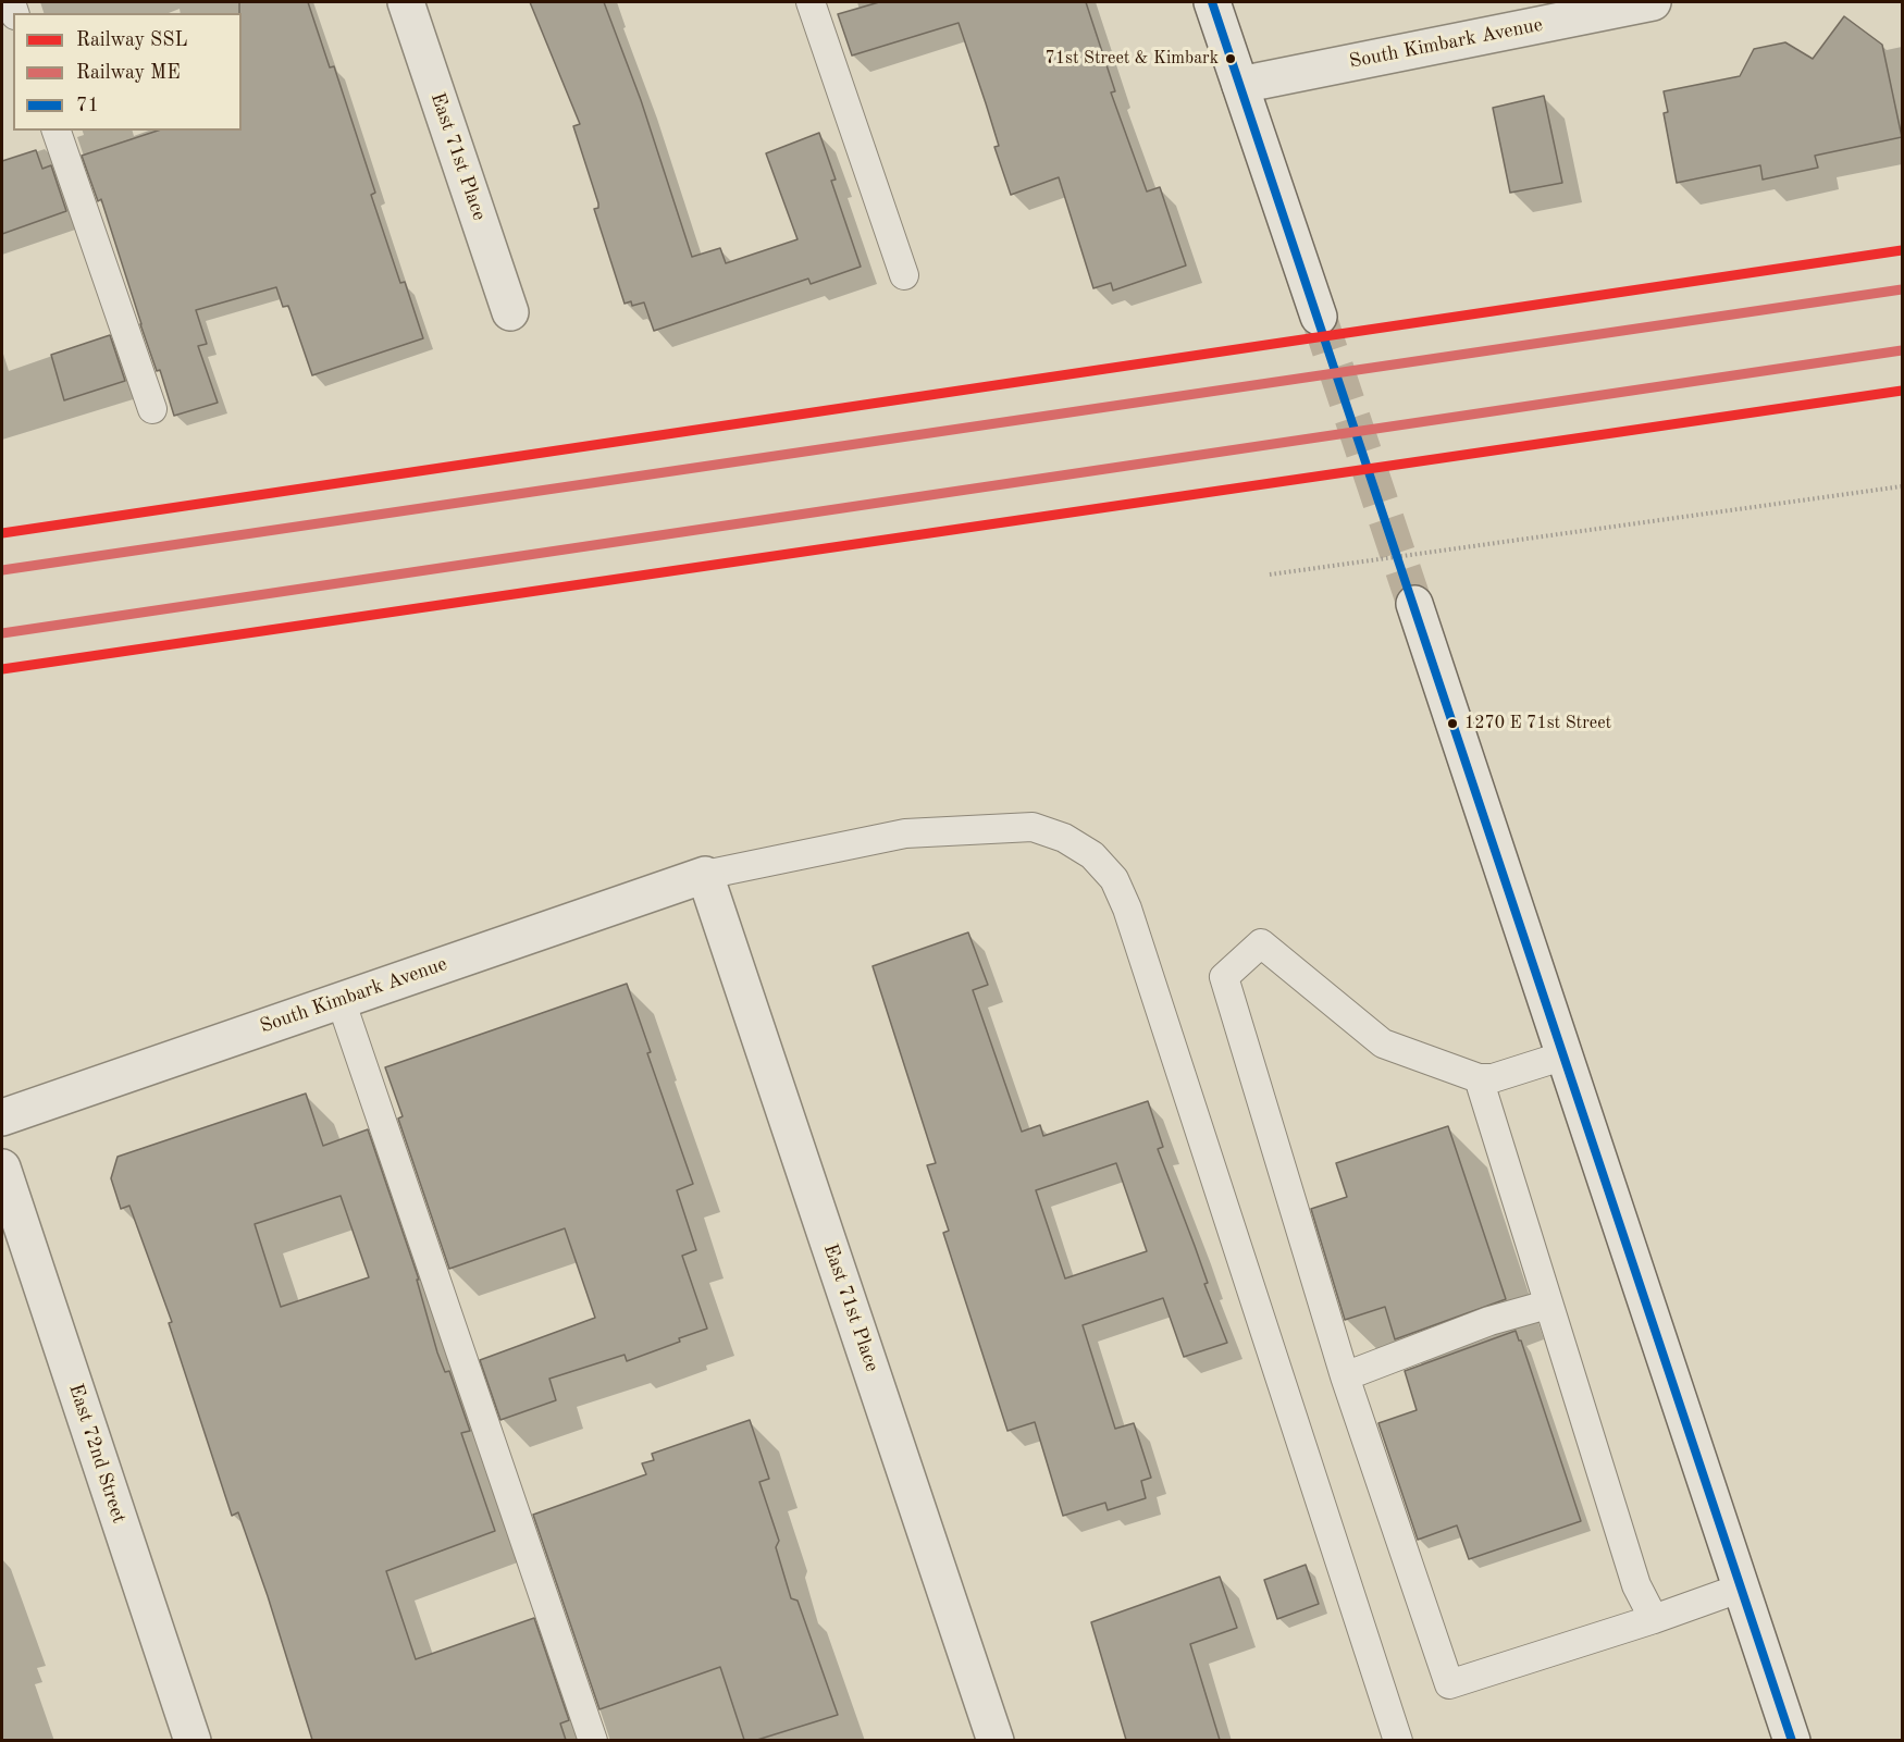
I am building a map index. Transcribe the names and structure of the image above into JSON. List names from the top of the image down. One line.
{"streets":{"street":["South Kimbark Avenue","East 71st Place","East 72nd Street"]},"crossings":[["South Kimbark Avenue","East 71st Place"]],"places":["71st Street & Kimbark","1270 E 71st Street"],"lines":["transit line 71","rail line SSL","rail line ME"],"legend":["Railway SSL","Railway ME","71"]}
